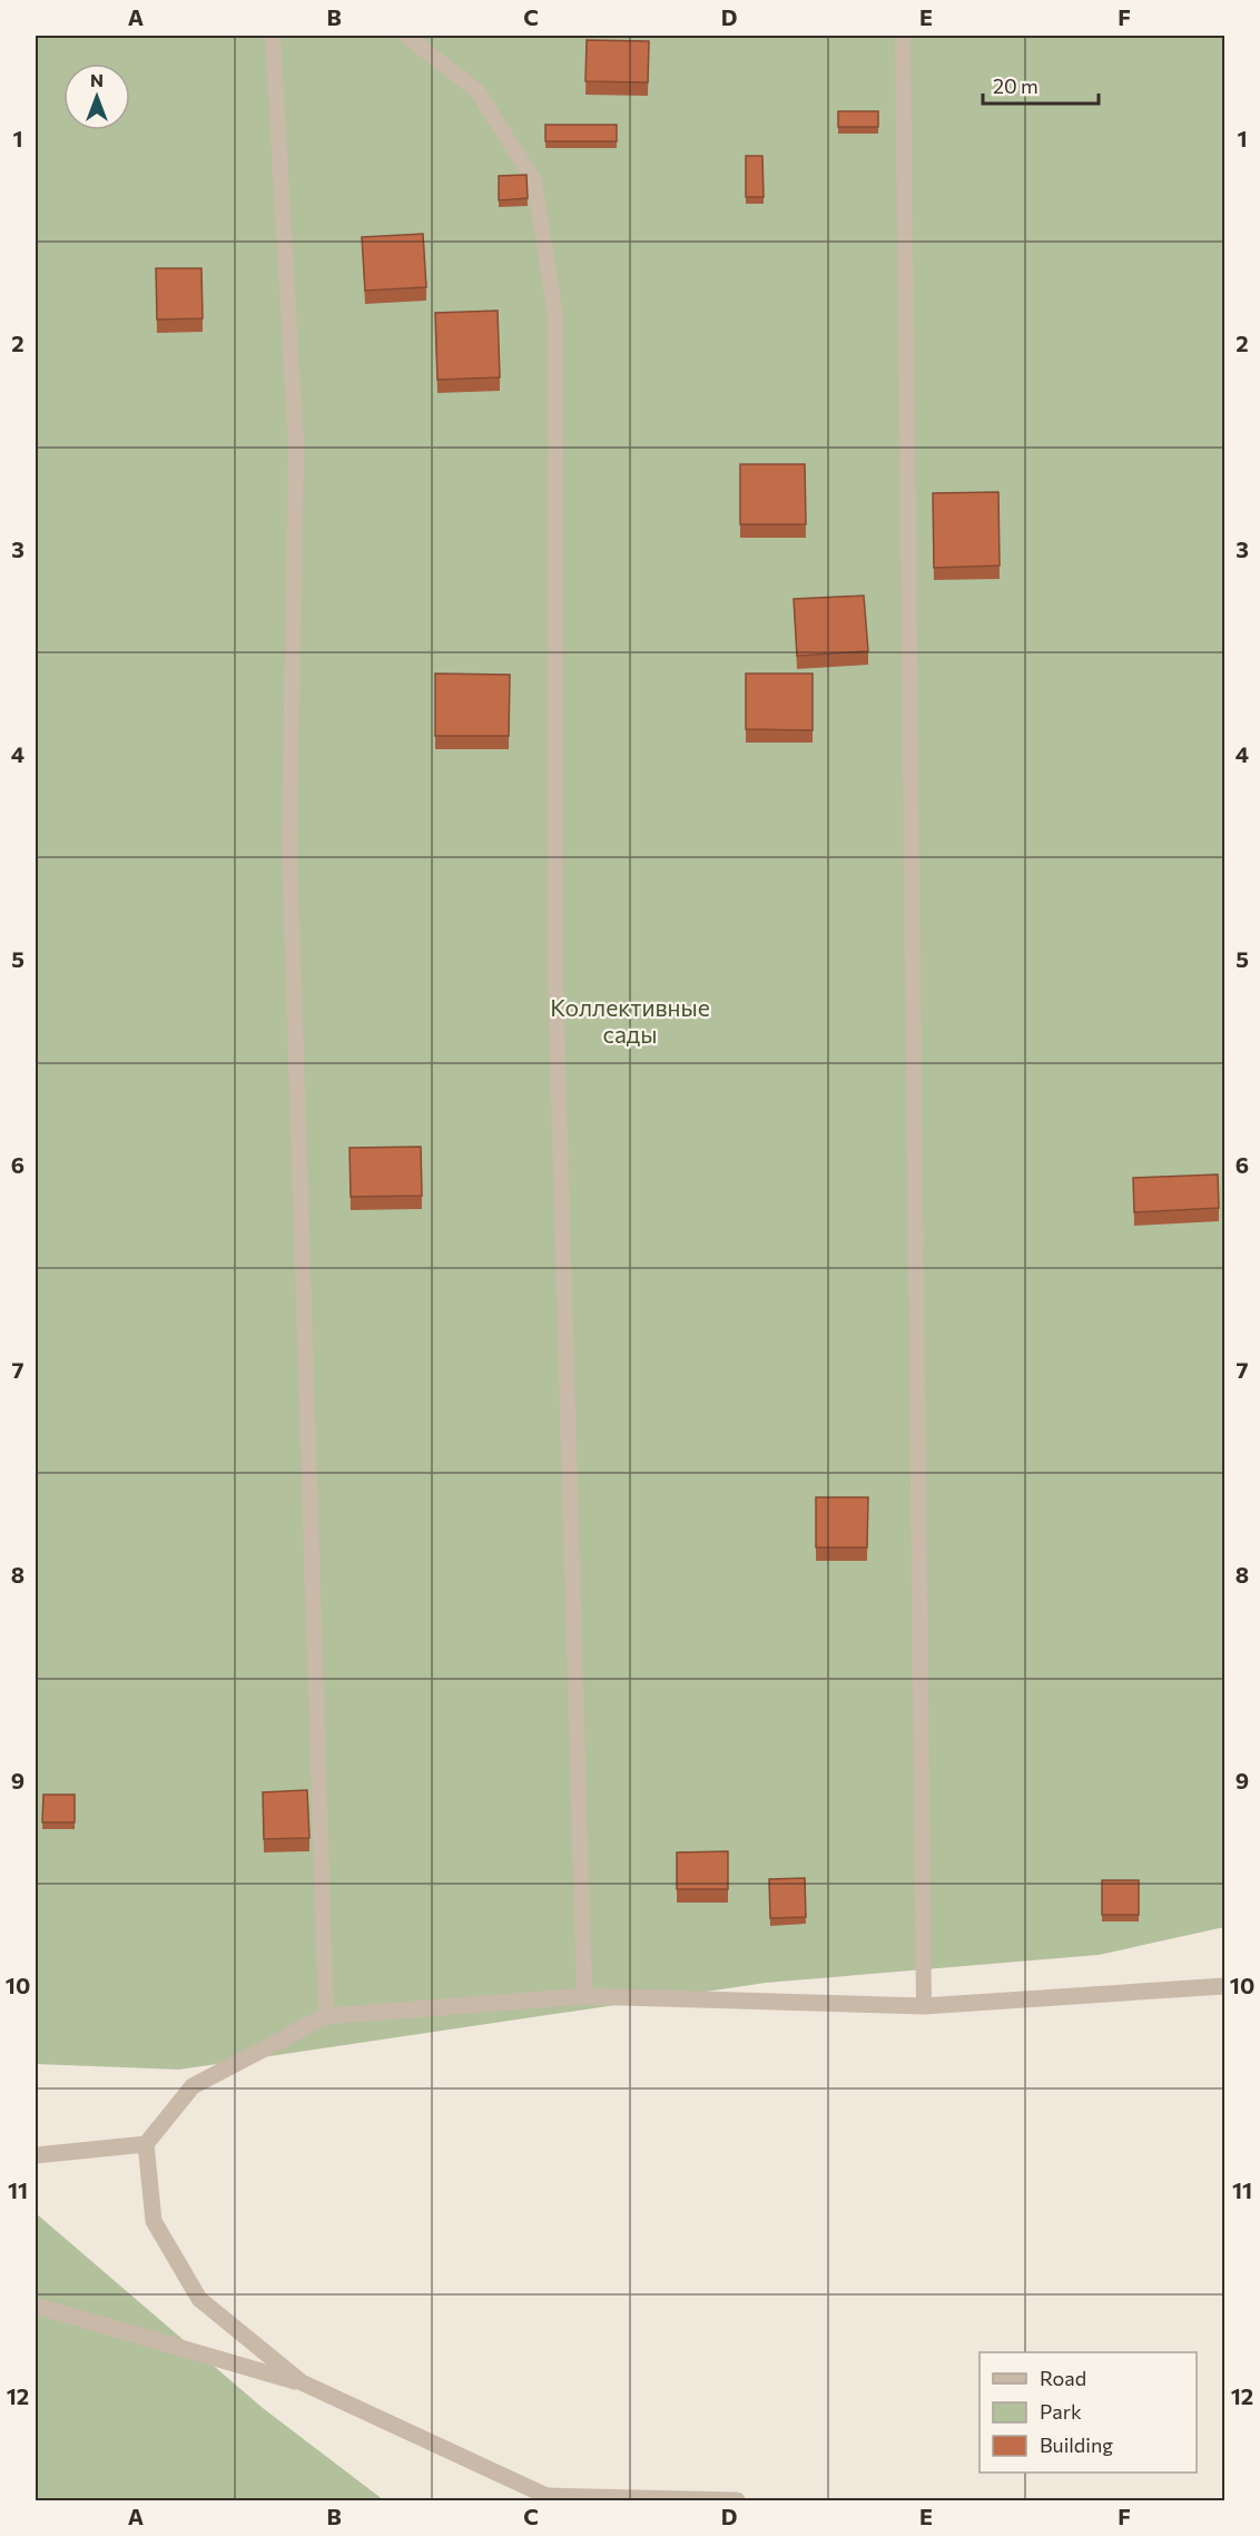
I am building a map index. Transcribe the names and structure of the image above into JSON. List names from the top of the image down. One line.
{"parks":["Коллективные сады"],"legend":["Road","Park","Building"],"scale_bar":"20 m","north":"top","grid":{"columns":["A","B","C","D","E","F"],"rows":["1","2","3","4","5","6","7","8","9","10","11","12"]}}
